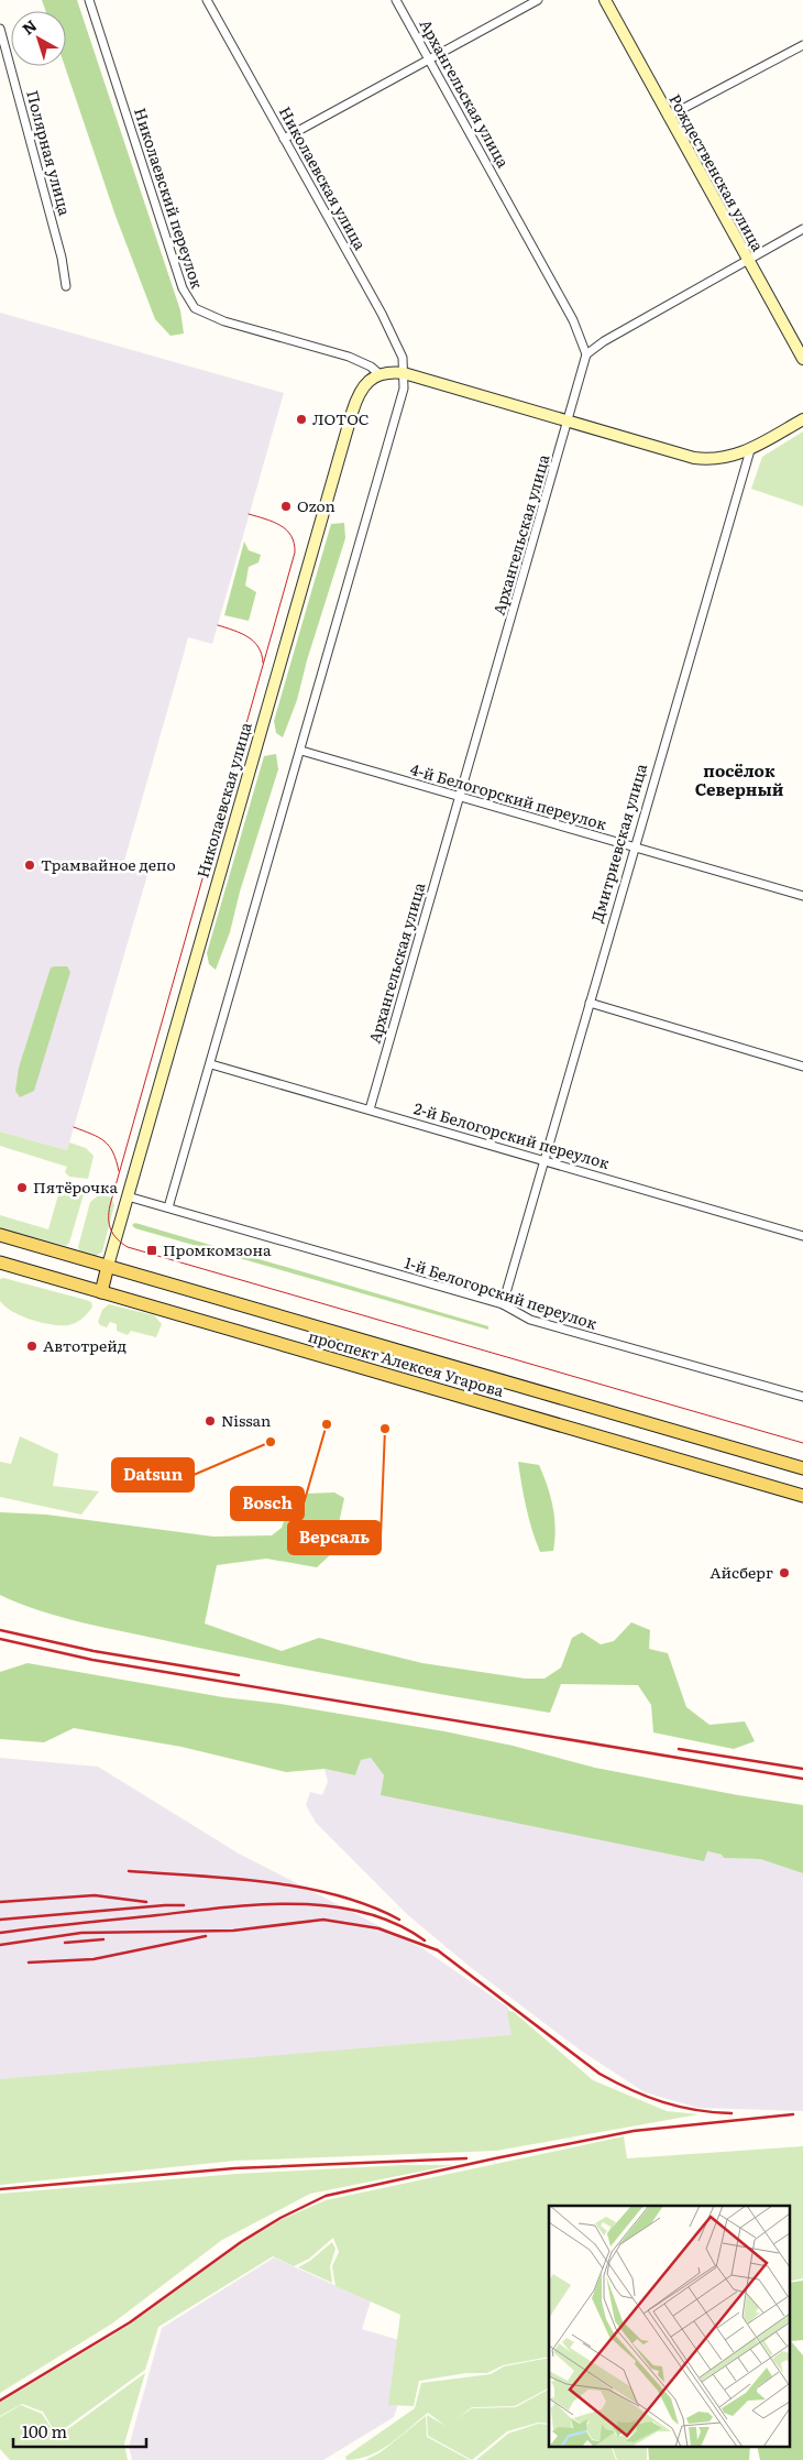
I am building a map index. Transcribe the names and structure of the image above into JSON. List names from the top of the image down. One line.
{"streets":{"main road":["Рождественская улица","Николаевская улица","проспект Алексея Угарова"],"street":["Архангельская улица","Полярная улица","Николаевский переулок","4-й Белогорский переулок","Дмитриевская улица","2-й Белогорский переулок","1-й Белогорский переулок"]},"crossings":[["Архангельская улица","4-й Белогорский переулок"],["Архангельская улица","2-й Белогорский переулок"],["Николаевская улица","Николаевский переулок"],["Николаевская улица","4-й Белогорский переулок"],["Николаевская улица","2-й Белогорский переулок"],["Николаевская улица","1-й Белогорский переулок"],["Николаевская улица","проспект Алексея Угарова"],["4-й Белогорский переулок","Дмитриевская улица"],["Дмитриевская улица","2-й Белогорский переулок"],["Дмитриевская улица","1-й Белогорский переулок"]],"districts":["посёлок Северный"],"places":{"other":["ЛОТОС","Ozon","Трамвайное депо","Пятёрочка","Автотрейд","Nissan","Bosch","Версаль","Datsun","Айсберг"],"transit":["Промкомзона"]},"scale_bar":"100 m","north":"top left"}
